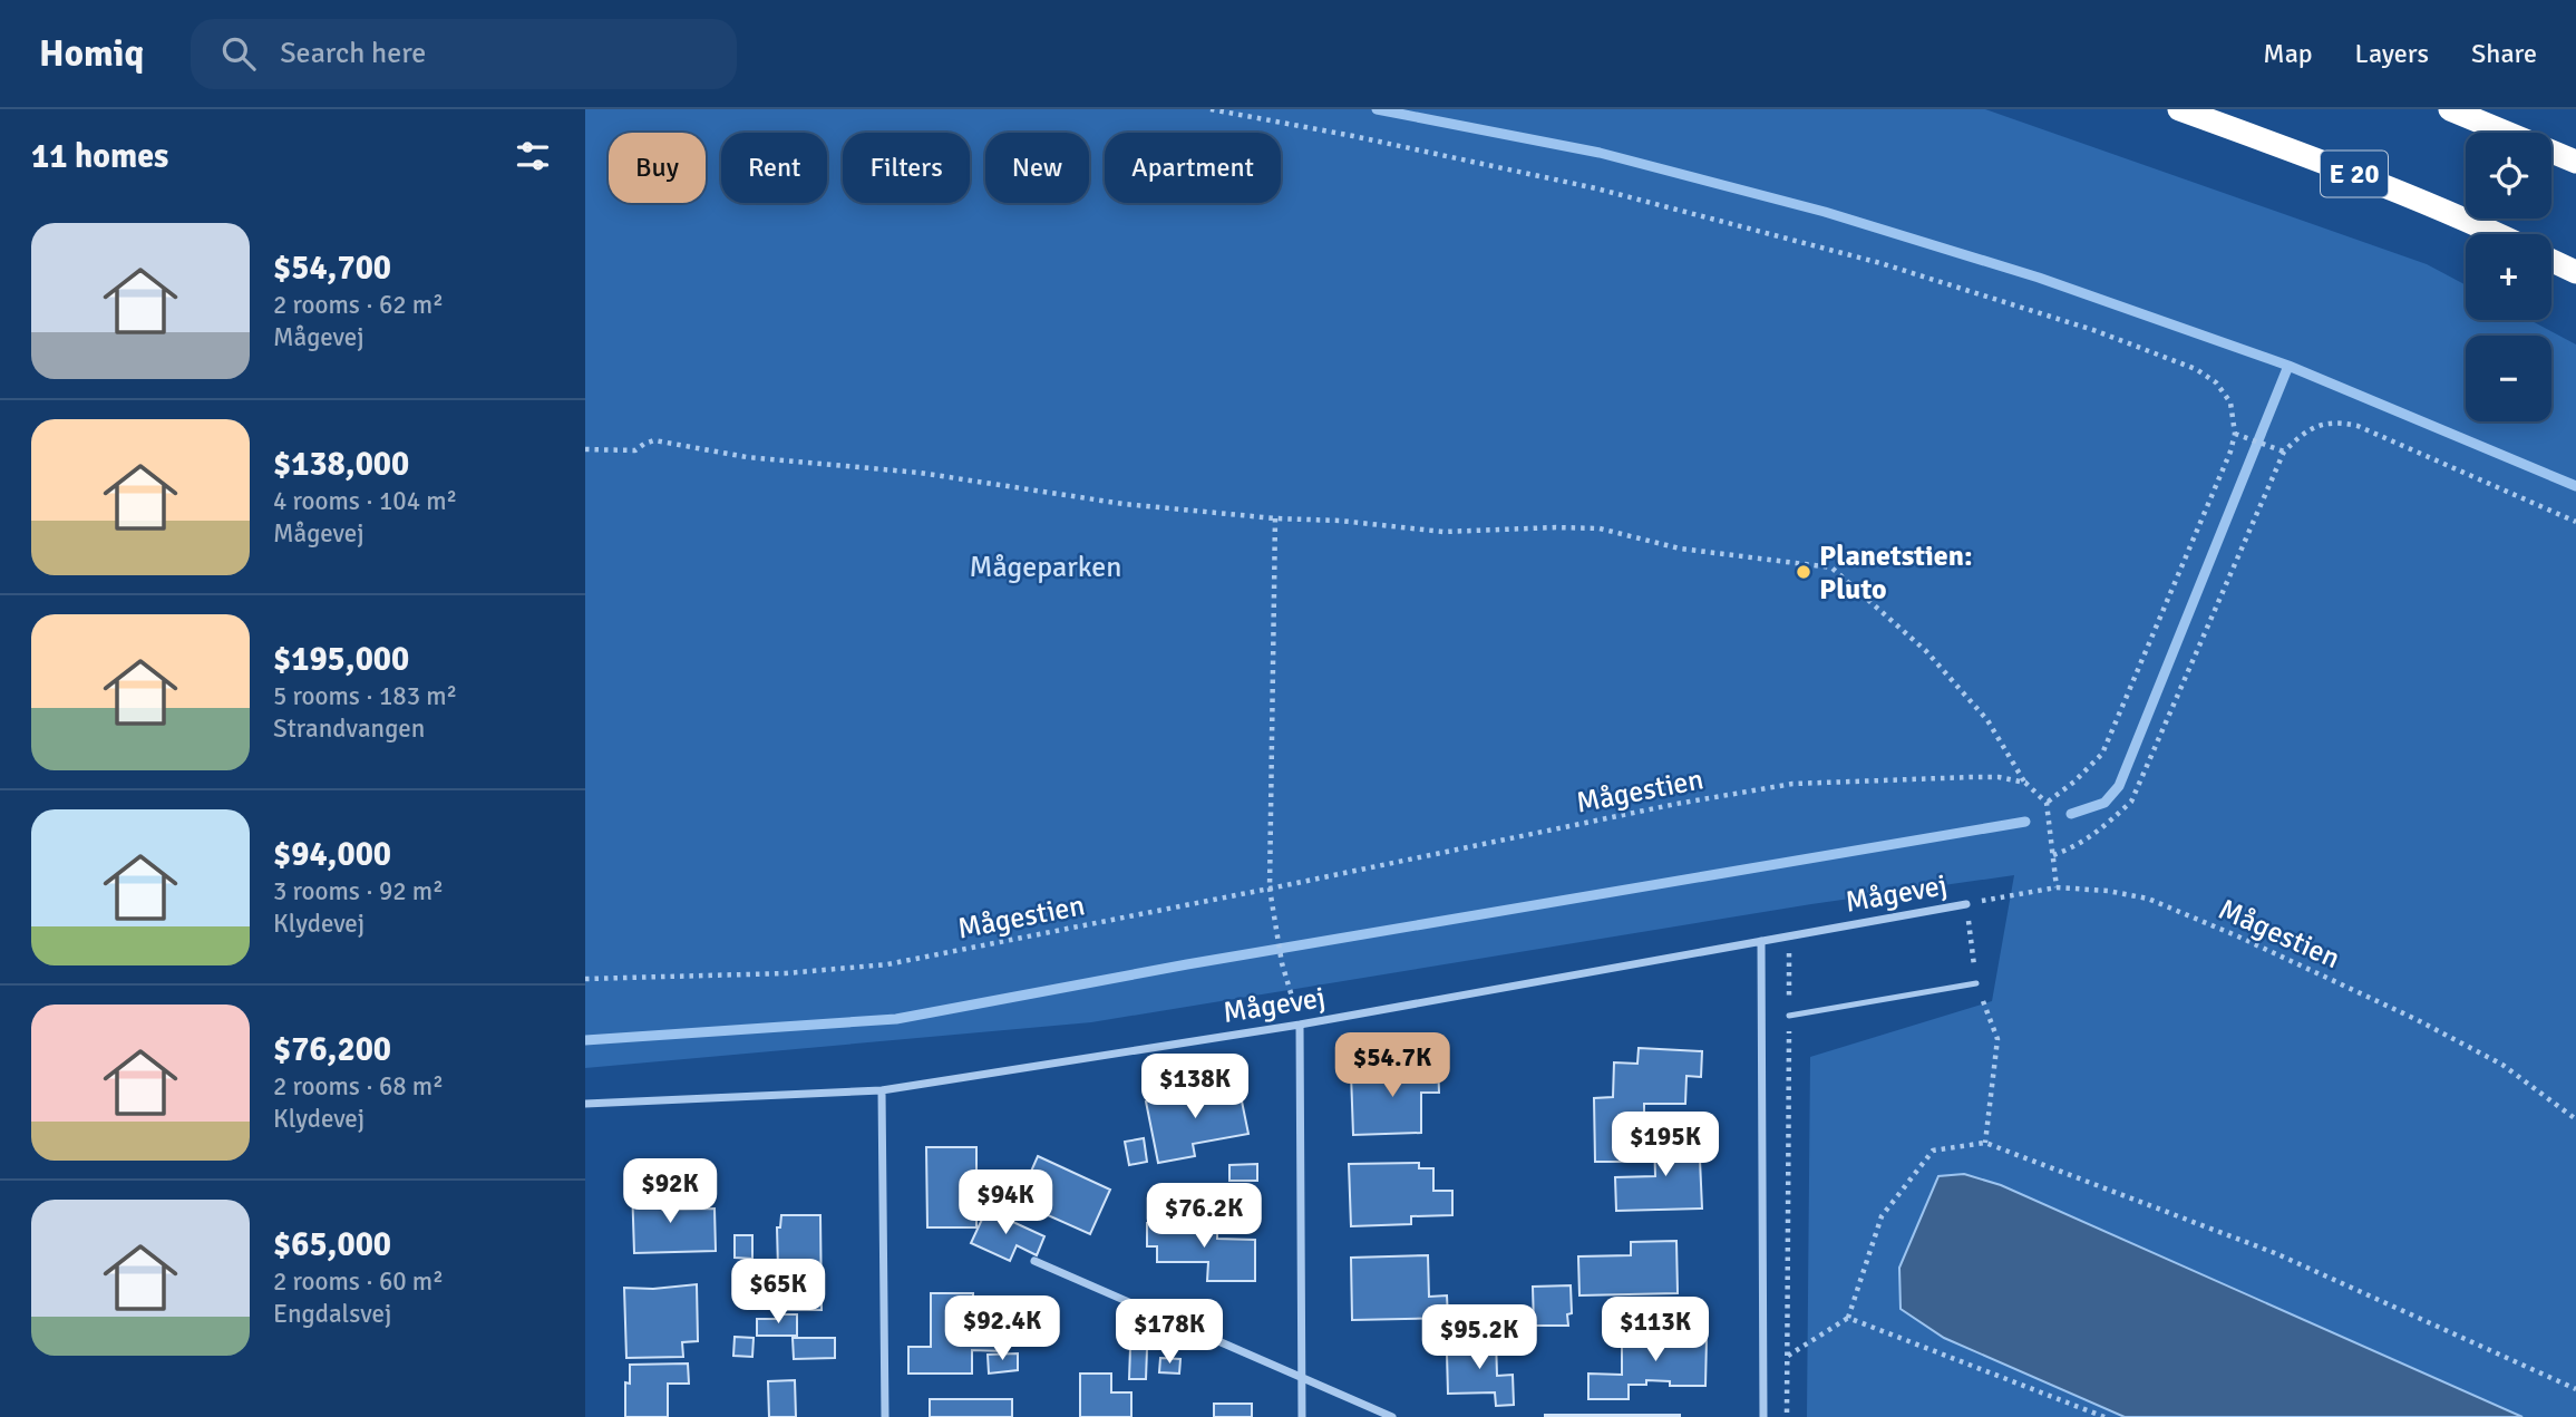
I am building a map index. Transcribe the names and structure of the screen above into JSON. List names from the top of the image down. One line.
{"streets":{"highway":["E 20"],"street":["Mågevej"],"path":["Mågestien"]},"crossings":[["Mågestien","Mågevej"]],"parks":["Mågeparken"],"places":["Planetstien: Pluto"],"page":{"header":"Homiq","search":"Search here","nav":["Map","Layers","Share"],"heading":"11 homes","map_buttons":["+","−"],"chip":["Buy","Rent","Filters","New","Apartment"],"list":[{"name":"$54,700","note":"2 rooms · 62 m² · Mågevej"},{"name":"$138,000","note":"4 rooms · 104 m² · Mågevej"},{"name":"$195,000","note":"5 rooms · 183 m² · Strandvangen"},{"name":"$94,000","note":"3 rooms · 92 m² · Klydevej"},{"name":"$76,200","note":"2 rooms · 68 m² · Klydevej"},{"name":"$65,000","note":"2 rooms · 60 m² · Engdalsvej"}],"price":["$54.7K","$138K","$195K","$92K","$94K","$76.2K","$65K","$92.4K","$113K","$178K","$95.2K"]}}
